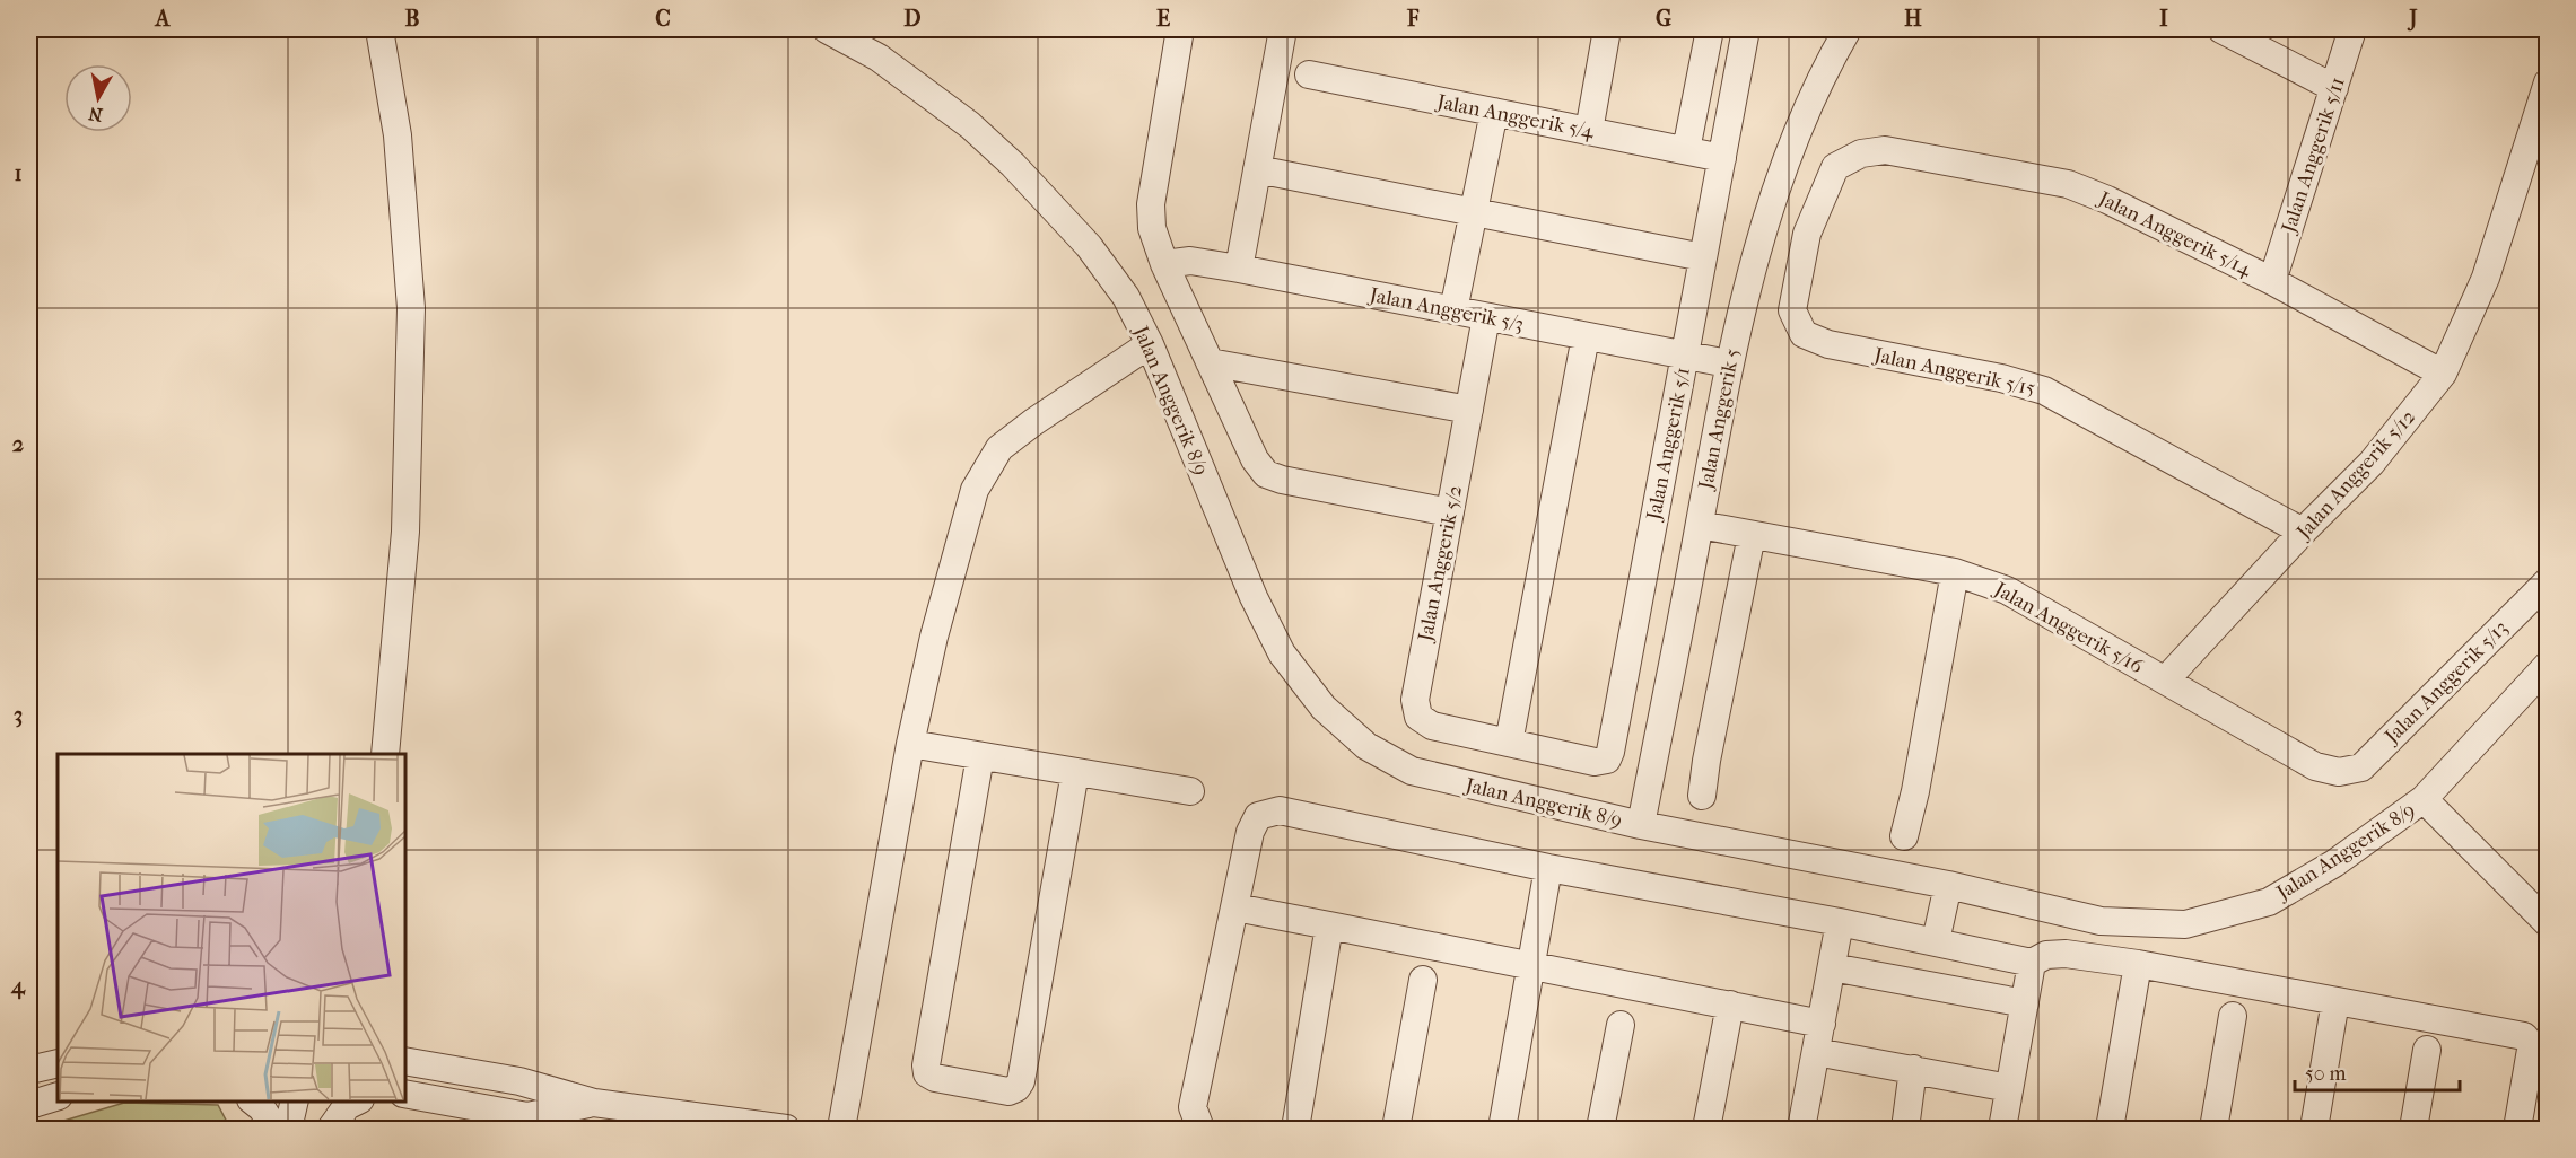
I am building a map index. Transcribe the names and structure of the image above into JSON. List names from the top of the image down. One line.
{"streets":{"street":["Jalan Anggerik 5/4","Jalan Anggerik 5/11","Jalan Anggerik 5/14","Jalan Anggerik 5/3","Jalan Anggerik 5/15","Jalan Anggerik 8/9","Jalan Anggerik 5","Jalan Anggerik 5/1","Jalan Anggerik 5/12","Jalan Anggerik 5/2","Jalan Anggerik 5/16","Jalan Anggerik 5/13"]},"crossings":[["Jalan Anggerik 5/4","Jalan Anggerik 5/1"],["Jalan Anggerik 5/11","Jalan Anggerik 5/14"],["Jalan Anggerik 5/14","Jalan Anggerik 5/15"],["Jalan Anggerik 5/14","Jalan Anggerik 5/12"],["Jalan Anggerik 5/3","Jalan Anggerik 5"],["Jalan Anggerik 5/3","Jalan Anggerik 5/1"],["Jalan Anggerik 5/3","Jalan Anggerik 5/2"],["Jalan Anggerik 5/15","Jalan Anggerik 5/12"],["Jalan Anggerik 8/9","Jalan Anggerik 5"],["Jalan Anggerik 5","Jalan Anggerik 5/16"],["Jalan Anggerik 5/1","Jalan Anggerik 5/2"],["Jalan Anggerik 5/12","Jalan Anggerik 5/16"],["Jalan Anggerik 5/16","Jalan Anggerik 5/13"]],"scale_bar":"50 m","north":"bottom","grid":{"columns":["A","B","C","D","E","F","G","H","I","J"],"rows":["1","2","3","4"]}}
